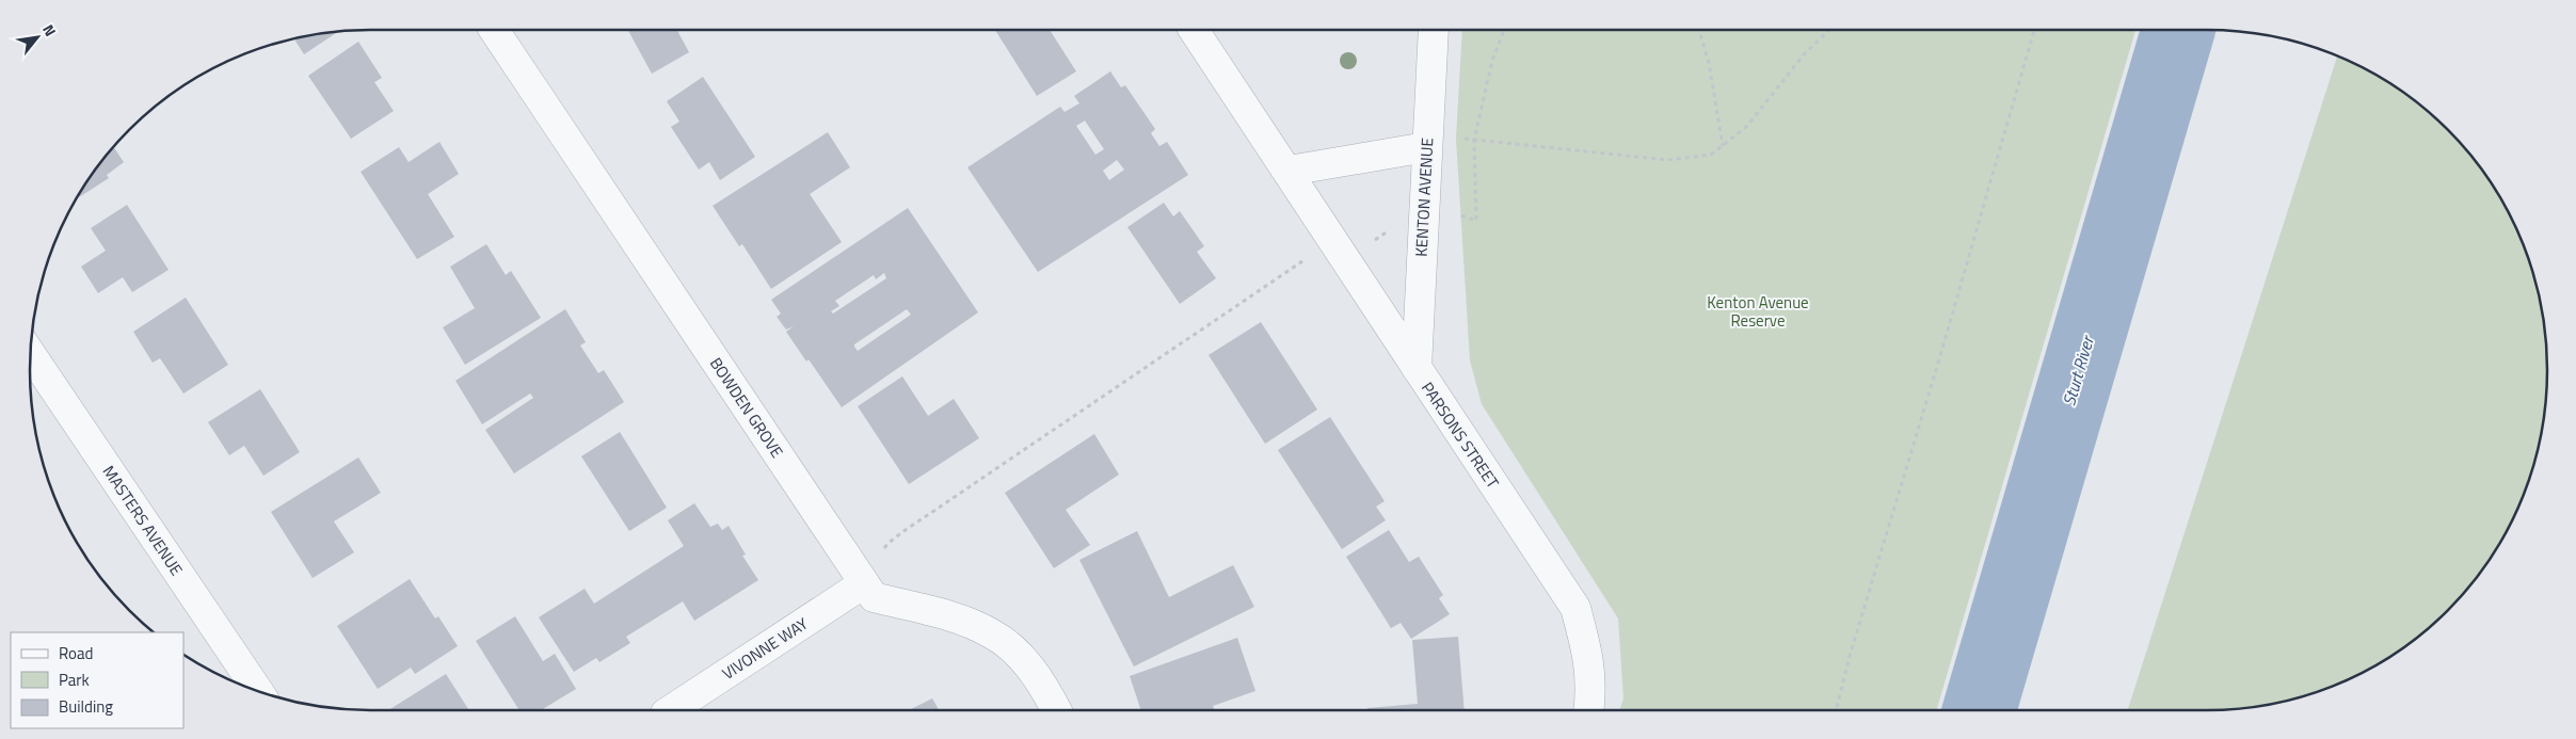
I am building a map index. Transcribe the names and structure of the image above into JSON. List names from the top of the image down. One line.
{"streets":{"street":["KENTON AVENUE","BOWDEN GROVE","PARSONS STREET","MASTERS AVENUE","VIVONNE WAY"]},"crossings":[["KENTON AVENUE","PARSONS STREET"],["BOWDEN GROVE","VIVONNE WAY"]],"water":["Sturt River"],"parks":["Kenton Avenue Reserve"],"legend":["Road","Park","Building"],"north":"top right"}
